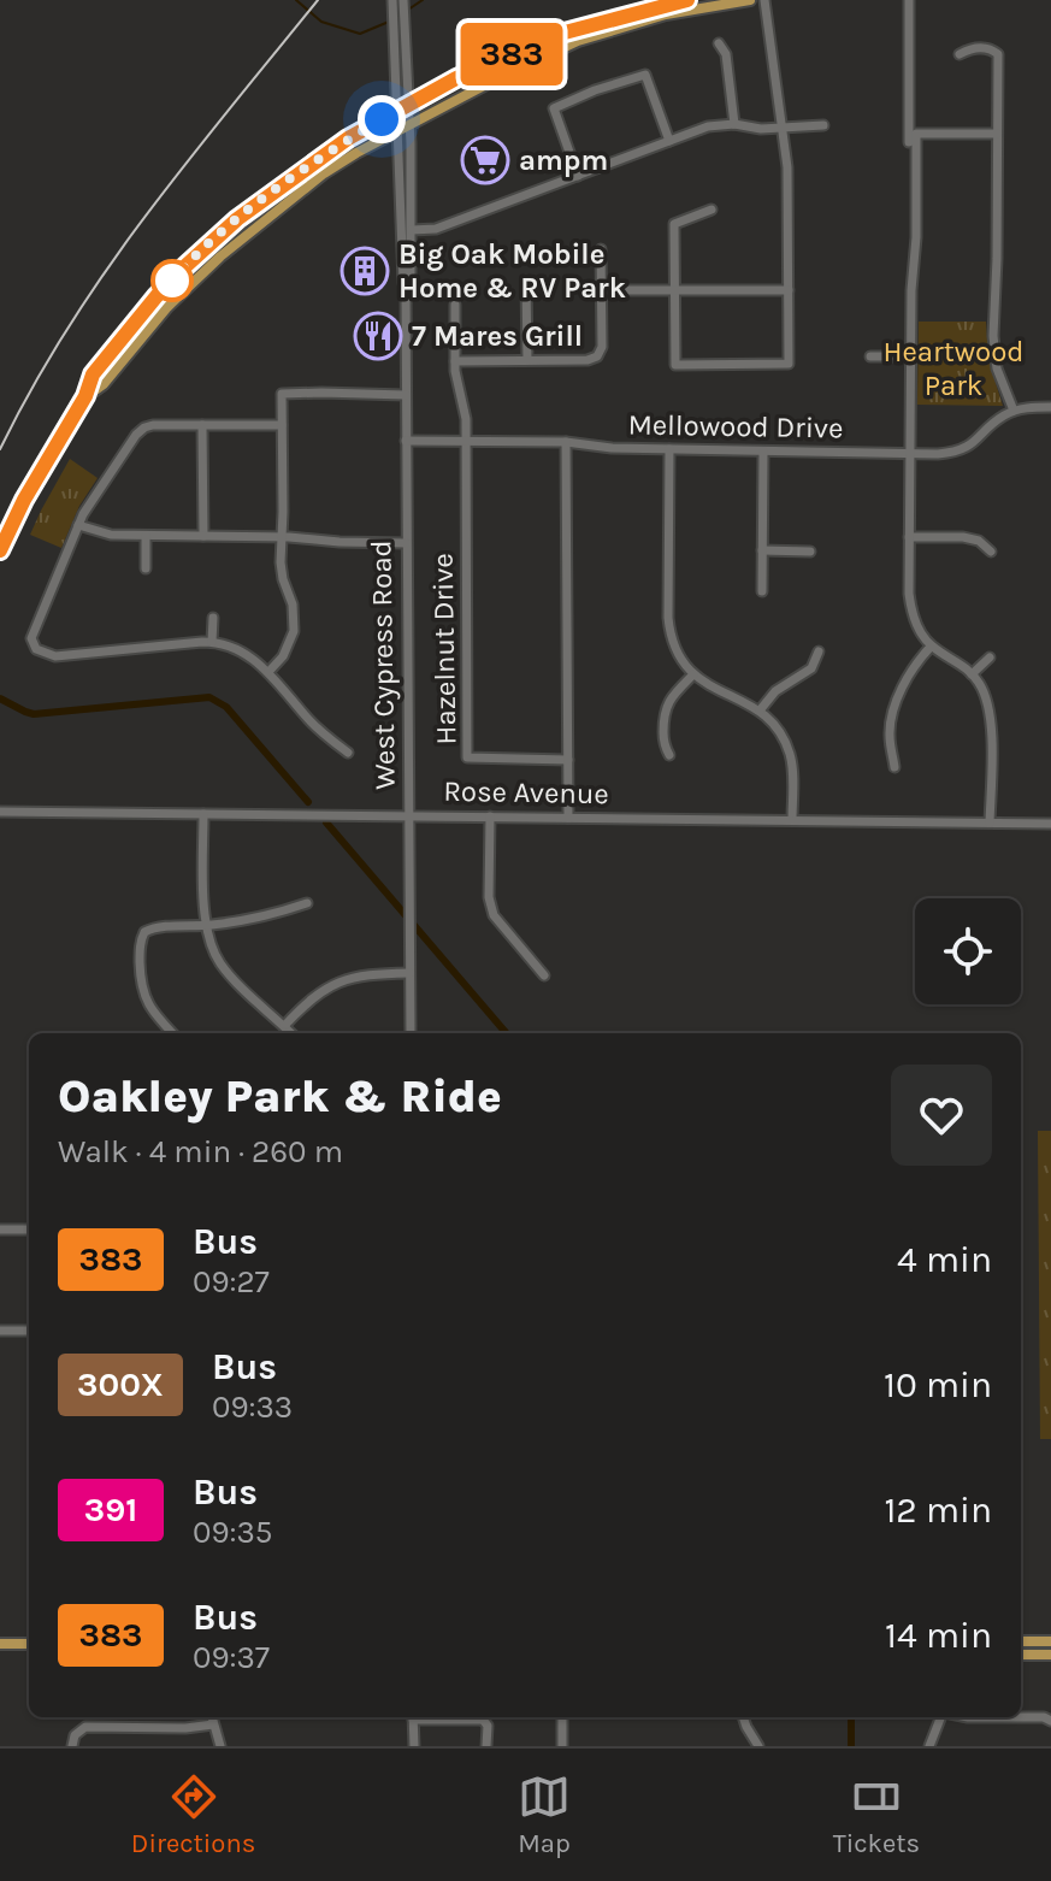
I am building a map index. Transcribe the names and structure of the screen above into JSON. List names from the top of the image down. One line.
{"streets":{"street":["Mellowood Drive","Hazelnut Drive","West Cypress Road","Rose Avenue"]},"crossings":[["Mellowood Drive","Hazelnut Drive"],["Mellowood Drive","West Cypress Road"],["West Cypress Road","Rose Avenue"]],"parks":["Heartwood Park"],"places":{"supermarket":["ampm"],"building":["Big Oak Mobile Home & RV Park"],"restaurant":["7 Mares Grill"]},"lines":["bus line 383"],"page":{"on_map":"383","heading":["Oakley Park & Ride","Walk · 4 min · 260 m"],"list":[{"mark":"383","name":"Bus","note":"09:27","value":"4 min"},{"mark":"300X","name":"Bus","note":"09:33","value":"10 min"},{"mark":"391","name":"Bus","note":"09:35","value":"12 min"},{"mark":"383","name":"Bus","note":"09:37","value":"14 min"}],"tabs":["Directions","Map","Tickets"]}}
